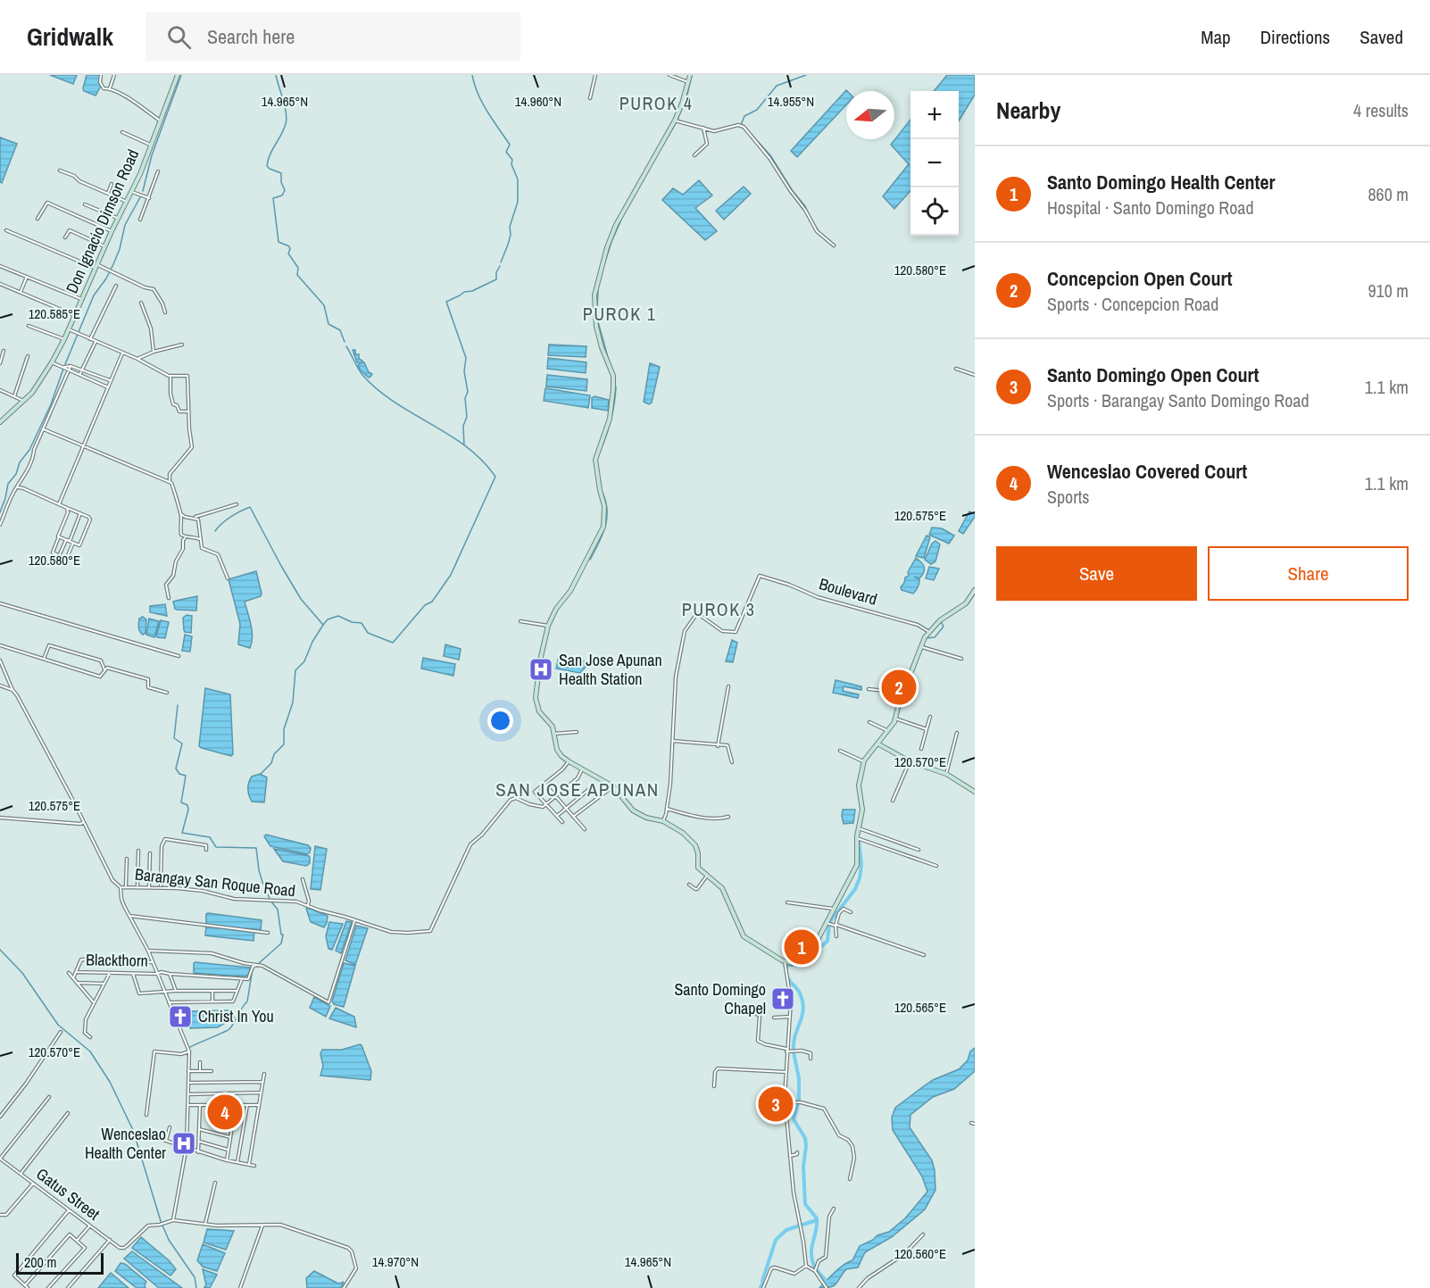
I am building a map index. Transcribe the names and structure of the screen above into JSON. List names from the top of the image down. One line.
{"streets":{"street":["Don Ignacio Dimson Road","Boulevard","Barangay San Roque Road","Blackthorn","Gatus Street"]},"districts":["PUROK 4","PUROK 1","PUROK 3","SAN JOSE APUNAN"],"places":{"hospital":["San Jose Apunan Health Station","Wenceslao Health Center"],"church":["Santo Domingo Chapel","Christ In You"]},"scale_bar":"200 m","north":"left","page":{"header":"Gridwalk","search":"Search here","nav":["Map","Directions","Saved"],"heading":["Nearby","4 results"],"map_buttons":["+","−"],"list":[{"mark":"1","name":"Santo Domingo Health Center","note":"Hospital · Santo Domingo Road","value":"860 m"},{"mark":"2","name":"Concepcion Open Court","note":"Sports · Concepcion Road","value":"910 m"},{"mark":"3","name":"Santo Domingo Open Court","note":"Sports · Barangay Santo Domingo Road","value":"1.1 km"},{"mark":"4","name":"Wenceslao Covered Court","note":"Sports","value":"1.1 km"}],"buttons":["Save","Share"],"pins":["2","1","3","4"],"scale":"200 m"},"coordinates":["14.965°N","14.960°N","14.955°N","120.580°E","120.585°E","120.575°E","120.570°E","120.565°E","120.560°E","14.970°N"]}
